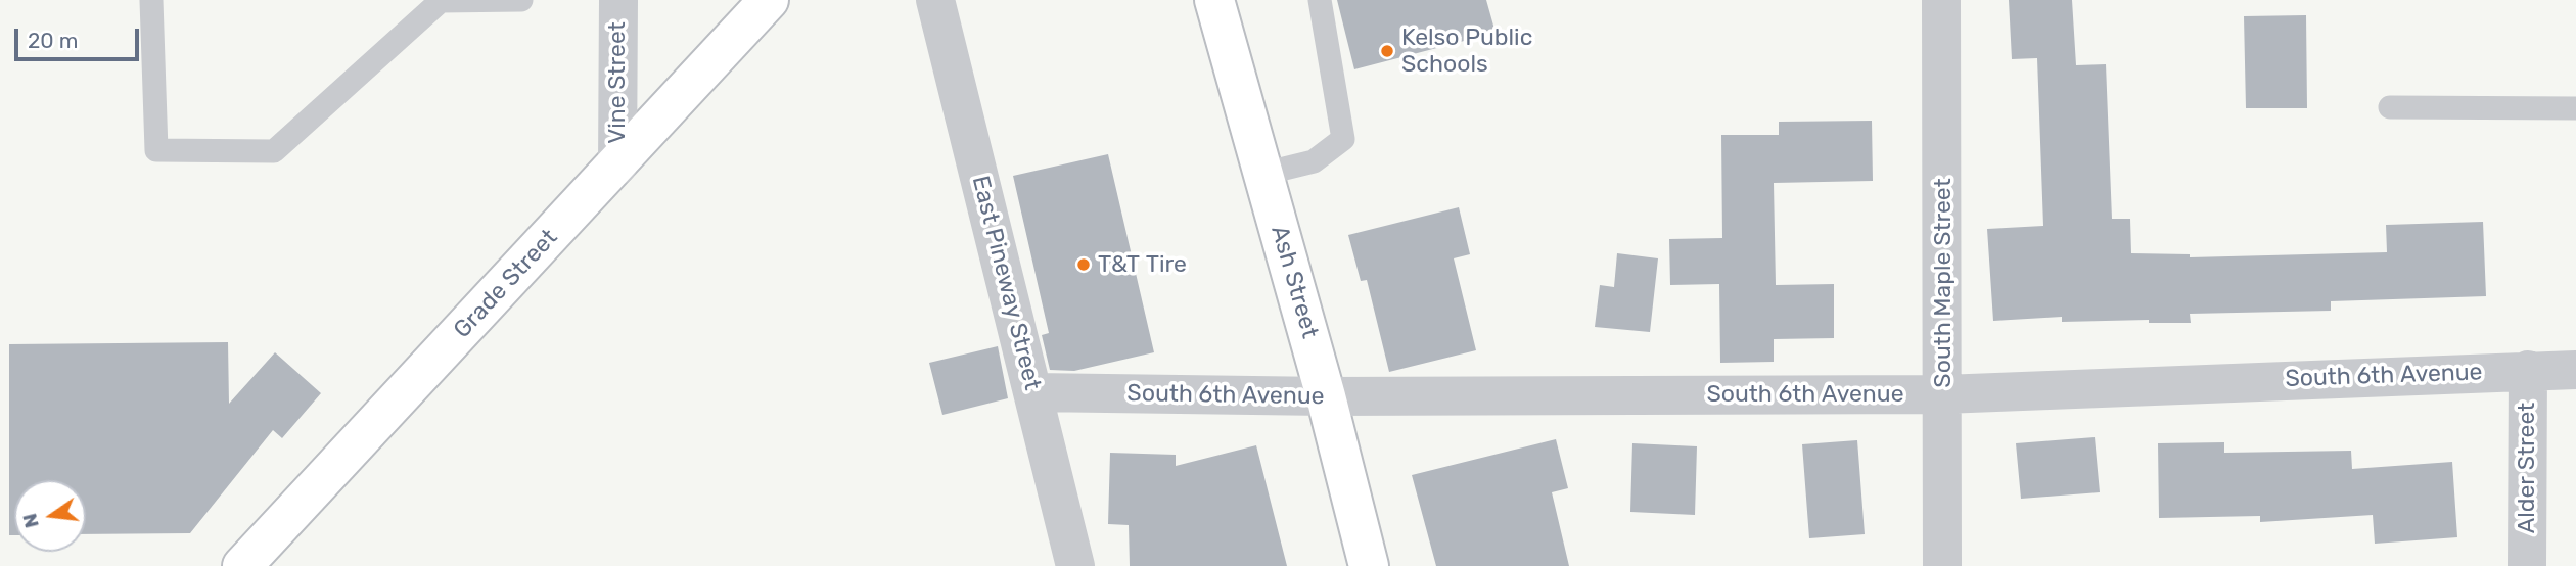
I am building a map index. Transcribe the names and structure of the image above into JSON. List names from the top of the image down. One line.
{"streets":{"main road":["Ash Street","Grade Street"],"street":["Vine Street","East Pineway Street","South Maple Street","South 6th Avenue","Alder Street"]},"crossings":[["Vine Street","Grade Street"],["Ash Street","South 6th Avenue"],["East Pineway Street","South 6th Avenue"],["South Maple Street","South 6th Avenue"],["South 6th Avenue","Alder Street"]],"places":["Kelso Public Schools","T&T Tire"],"scale_bar":"20 m","north":"left"}
